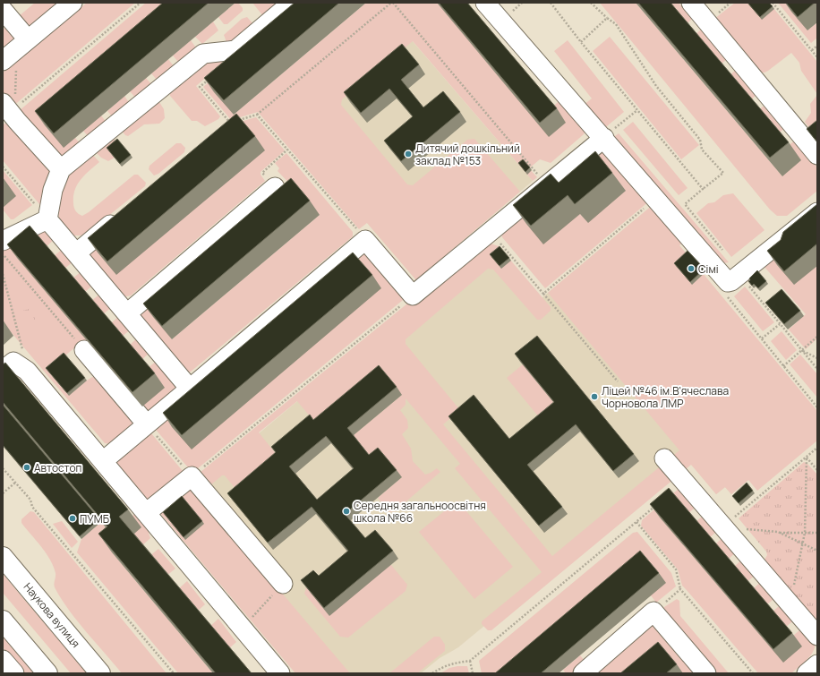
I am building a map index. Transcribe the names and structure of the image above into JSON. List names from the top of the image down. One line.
{"streets":{"main road":["Наукова вулиця"]},"places":["Дитячий дошкільний заклад №153","Сімі","Ліцей №46 ім.В'ячеслава Чорновола ЛМР","Автостоп","Середня загальноосвітня школа №66","ПУМБ"]}
